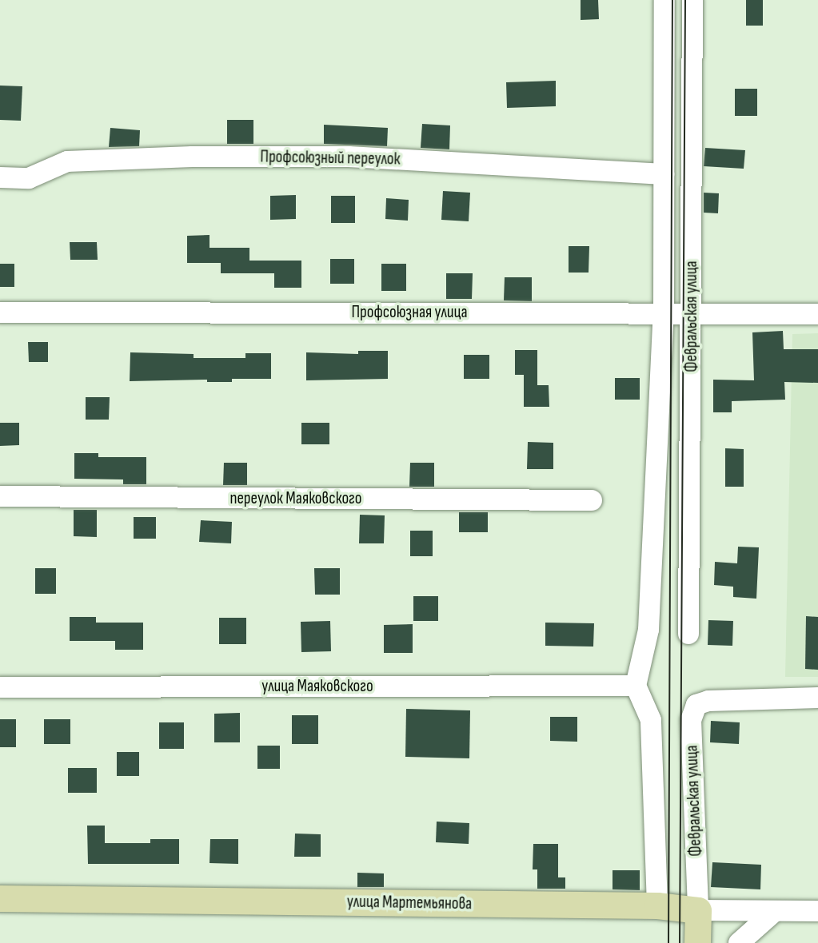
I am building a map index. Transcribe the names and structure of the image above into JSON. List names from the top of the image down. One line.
{"streets":{"main road":["улица Мартемьянова"],"street":["Профсоюзный переулок","Профсоюзная улица","Февральская улица","переулок Маяковского","улица Маяковского"]},"crossings":[["Профсоюзная улица","Февральская улица"],["Февральская улица","улица Мартемьянова"]]}
